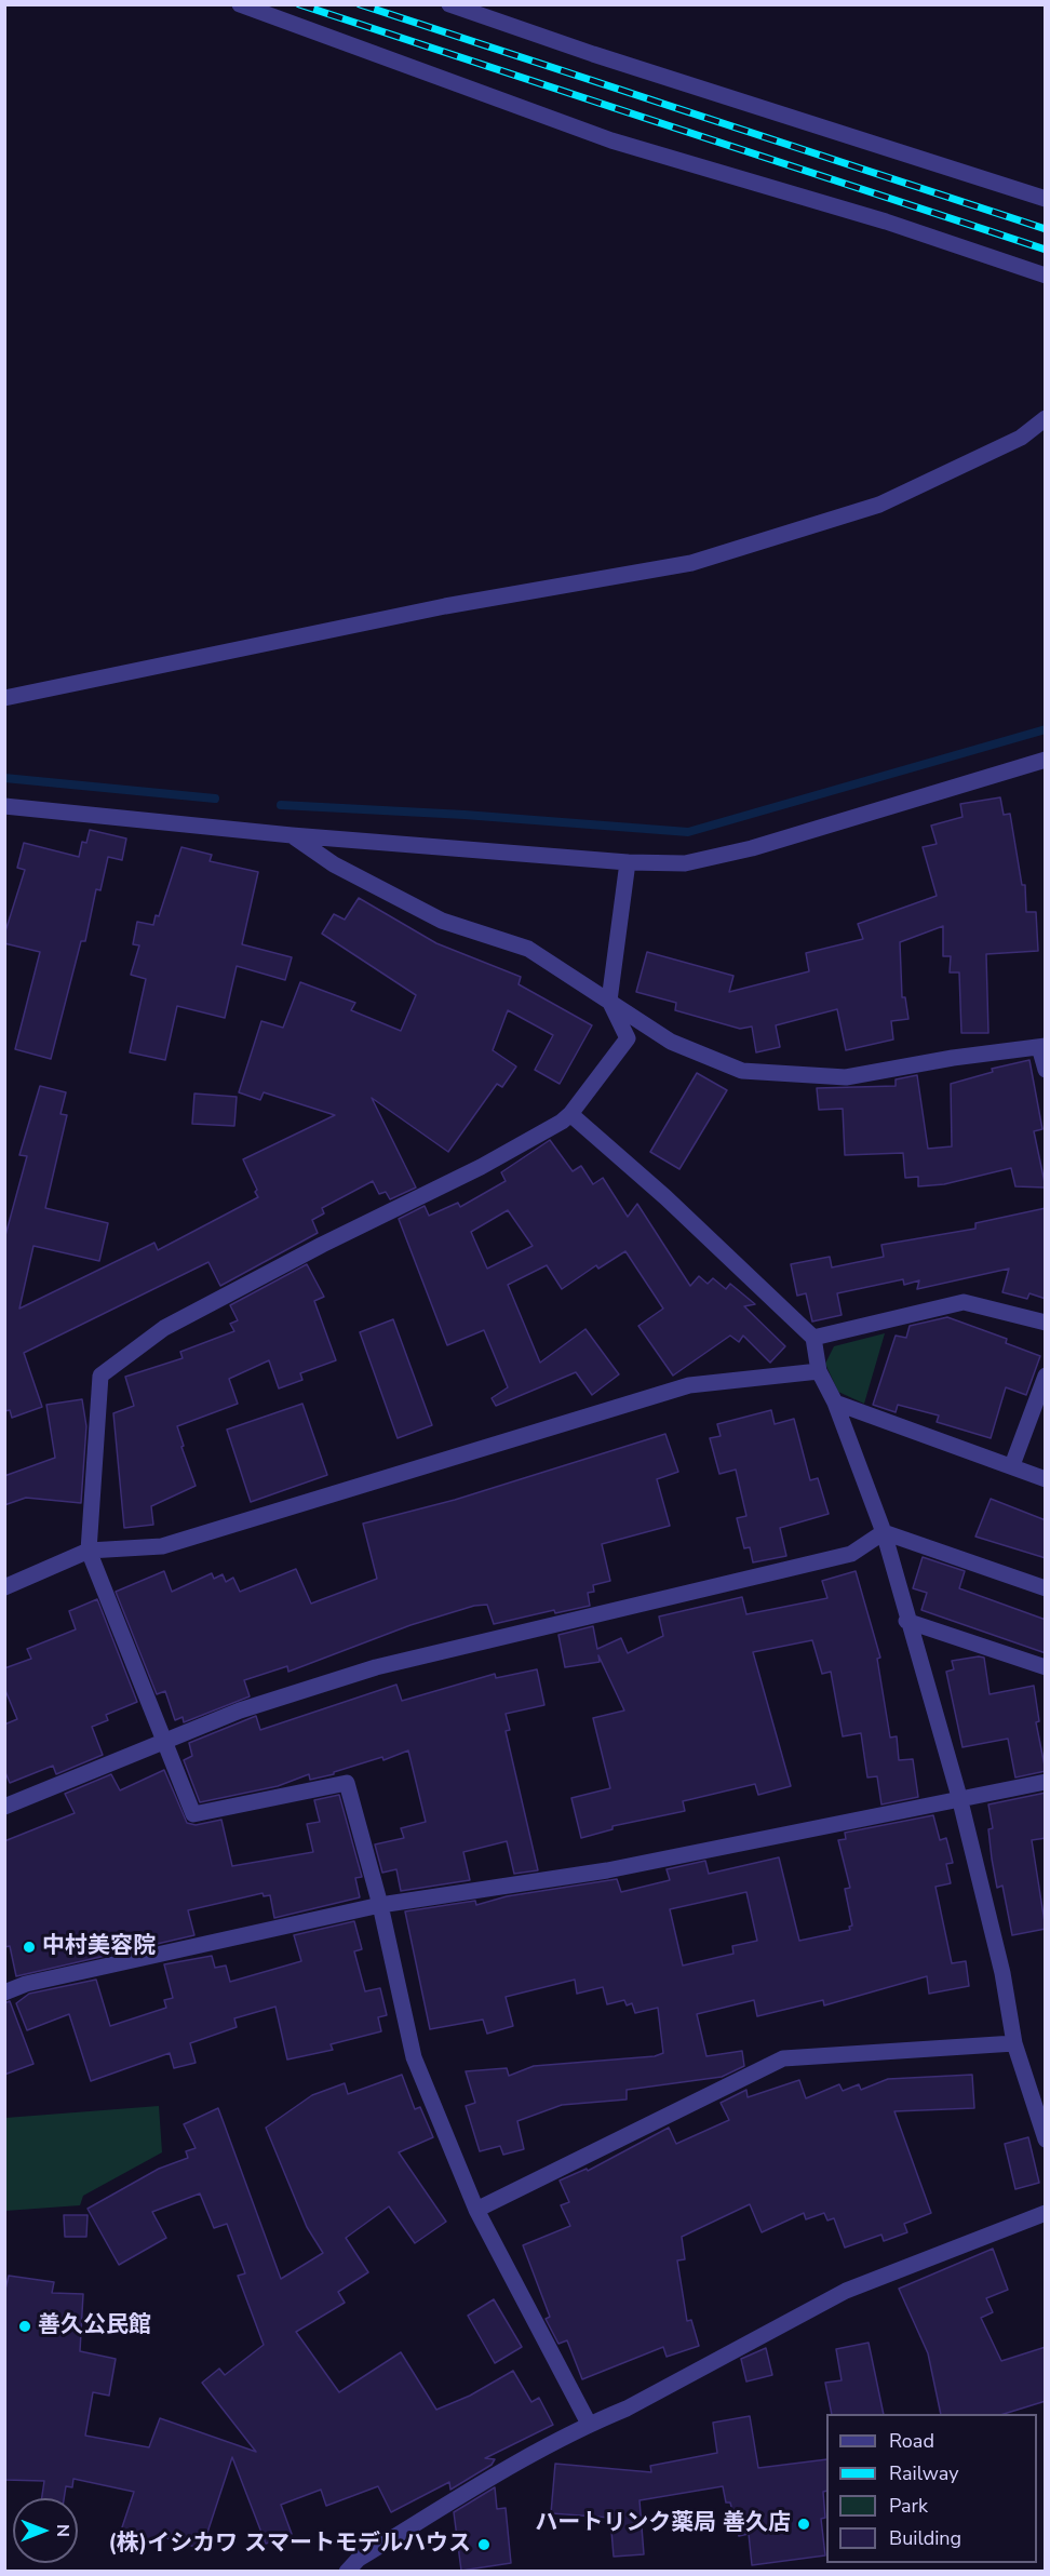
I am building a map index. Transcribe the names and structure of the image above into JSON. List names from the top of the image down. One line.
{"places":["中村美容院","善久公民館","ハートリンク薬局 善久店","(株)イシカワ スマートモデルハウス"],"legend":["Road","Railway","Park","Building"],"north":"right"}
